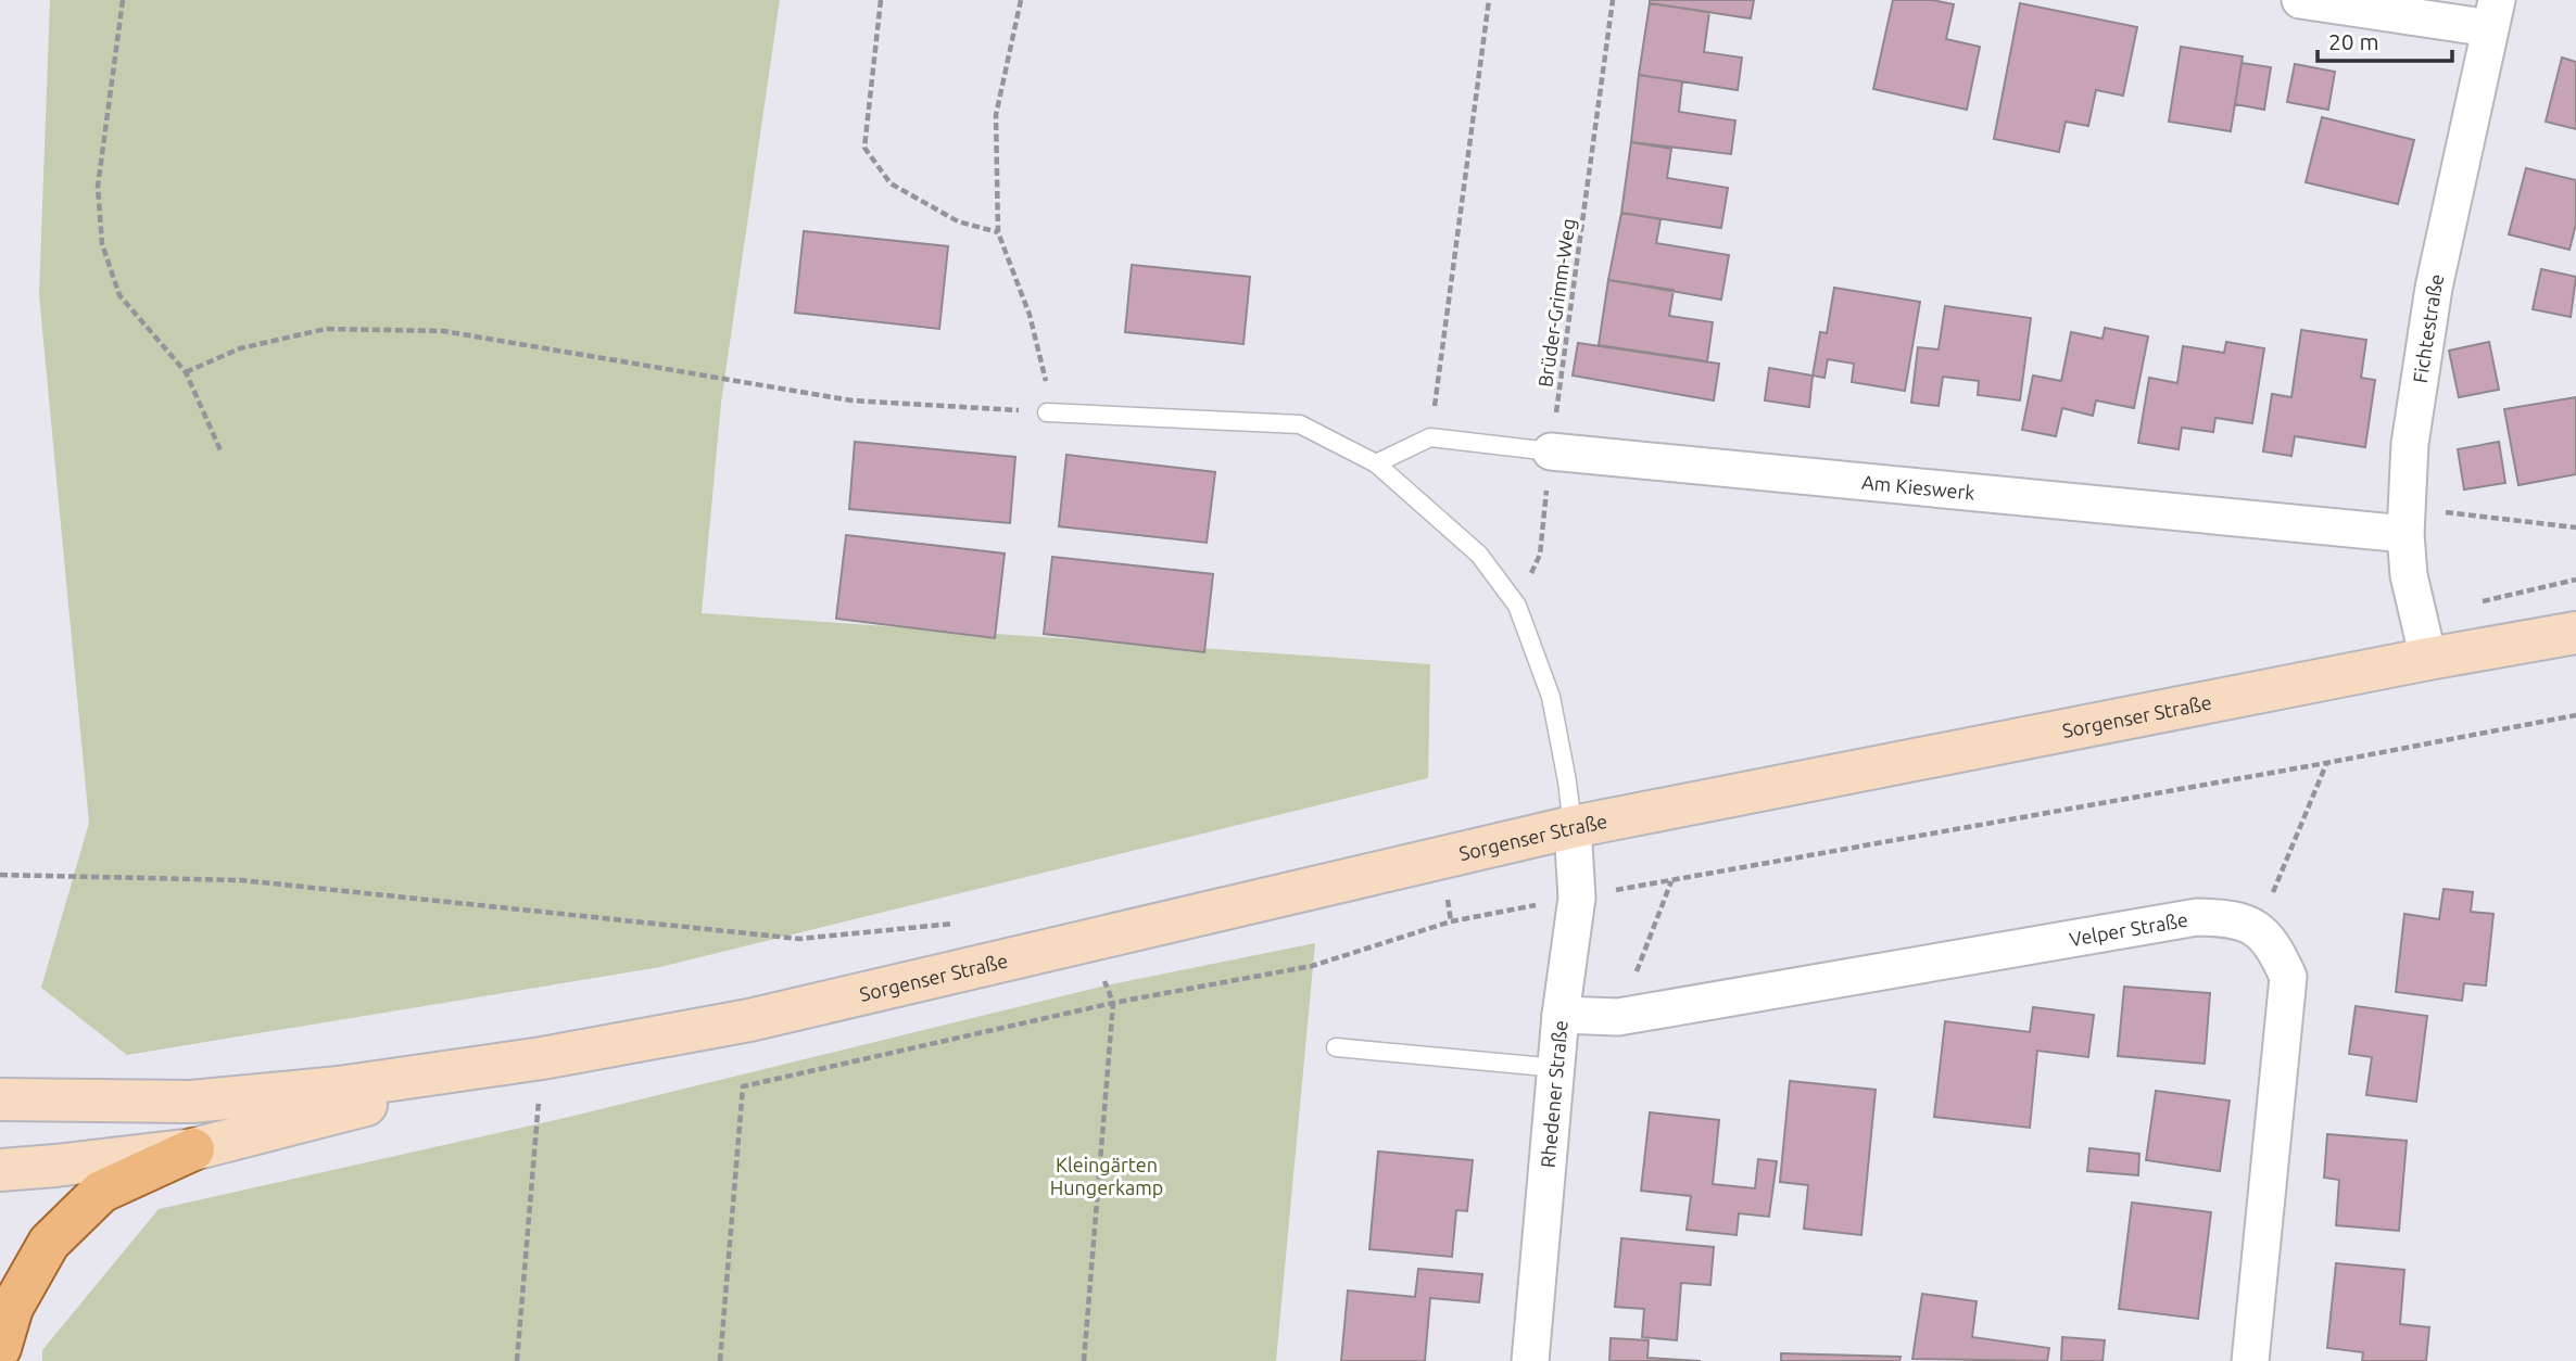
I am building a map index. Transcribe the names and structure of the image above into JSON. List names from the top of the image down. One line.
{"streets":{"main road":["Sorgenser Straße"],"street":["Fichtestraße","Am Kieswerk","Velper Straße","Rhedener Straße"],"path":["Brüder-Grimm-Weg"]},"crossings":[["Brüder-Grimm-Weg","Am Kieswerk"],["Fichtestraße","Am Kieswerk"],["Fichtestraße","Sorgenser Straße"],["Sorgenser Straße","Rhedener Straße"],["Velper Straße","Rhedener Straße"]],"parks":["Kleingärten Hungerkamp"],"scale_bar":"20 m"}
